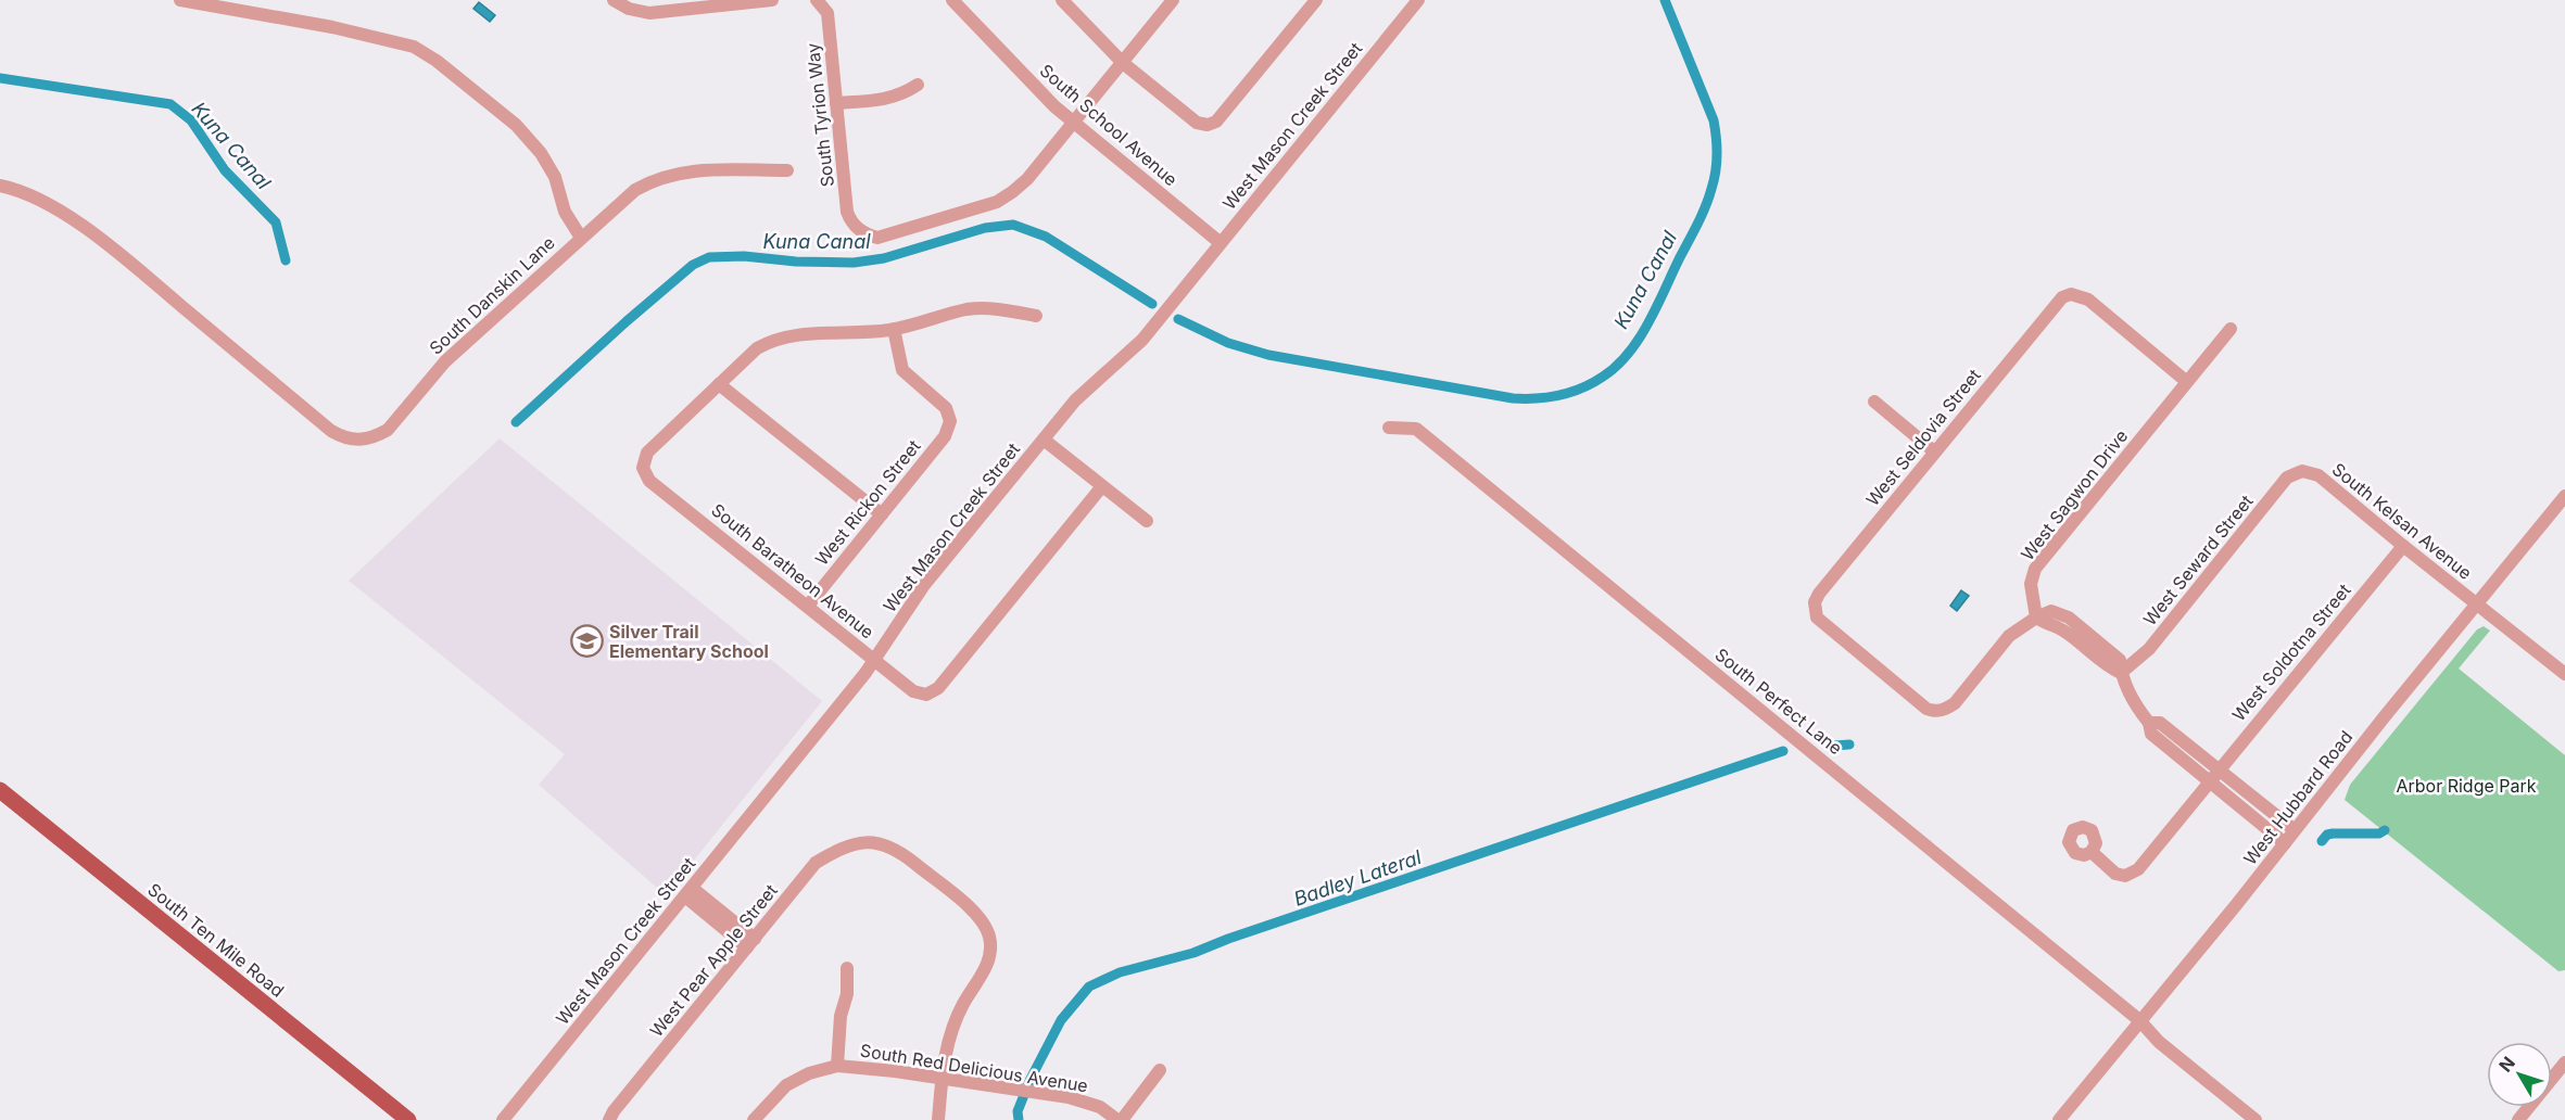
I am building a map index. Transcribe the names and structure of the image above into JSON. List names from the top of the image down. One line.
{"streets":{"main road":["South Ten Mile Road"],"street":["South Tyrion Way","South School Avenue","West Mason Creek Street","South Danskin Lane","West Seldovia Street","West Sagwon Drive","West Rickon Street","South Kelsan Avenue","West Seward Street","South Baratheon Avenue","West Soldotna Street","South Perfect Lane","West Hubbard Road","West Pear Apple Street","South Red Delicious Avenue"]},"crossings":[["South Tyrion Way","South School Avenue"],["South School Avenue","West Mason Creek Street"],["West Mason Creek Street","South Baratheon Avenue"],["West Seldovia Street","West Sagwon Drive"],["West Rickon Street","South Baratheon Avenue"],["South Kelsan Avenue","West Seward Street"],["South Kelsan Avenue","West Soldotna Street"],["South Kelsan Avenue","West Hubbard Road"],["South Perfect Lane","West Hubbard Road"],["West Pear Apple Street","South Red Delicious Avenue"]],"water":["Kuna Canal","Badley Lateral"],"parks":["Arbor Ridge Park"],"places":{"school or university":["Silver Trail Elementary School"]},"north":"top left"}
